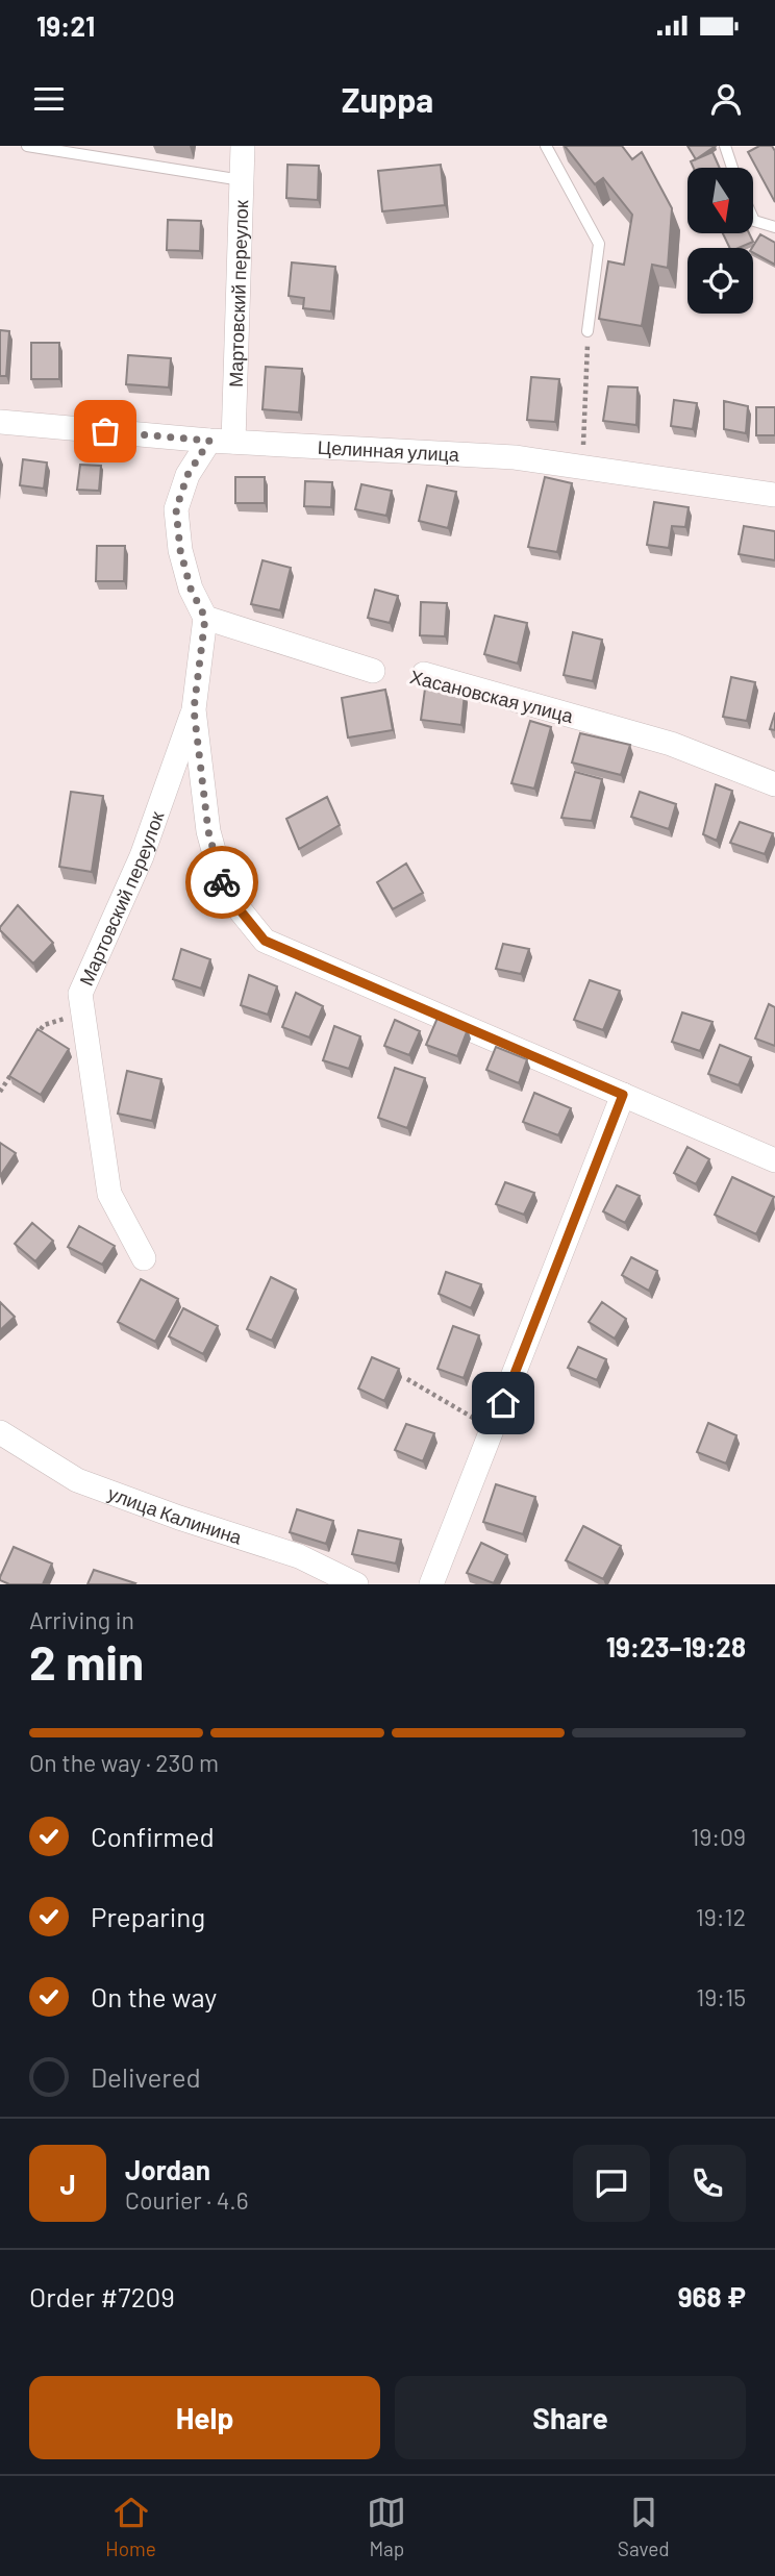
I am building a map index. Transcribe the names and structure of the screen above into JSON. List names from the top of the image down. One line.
{"streets":{"street":["Мартовский переулок","Целинная улица","Хасановская улица","улица Калинина"]},"crossings":[["Мартовский переулок","Целинная улица"]],"north":"bottom","page":{"status":"19:21","header":"Zuppa","heading":["2 min","Arriving in","19:23–19:28"],"panel":["Jordan","Courier · 4.6","Order #7209","968 ₽"],"bar":"On the way · 230 m","list":[["Confirmed","19:09"],["Preparing","19:12"],["On the way","19:15"],"Delivered"],"round":"J","buttons":["Help","Share"],"tabs":["Home","Map","Saved"]}}
